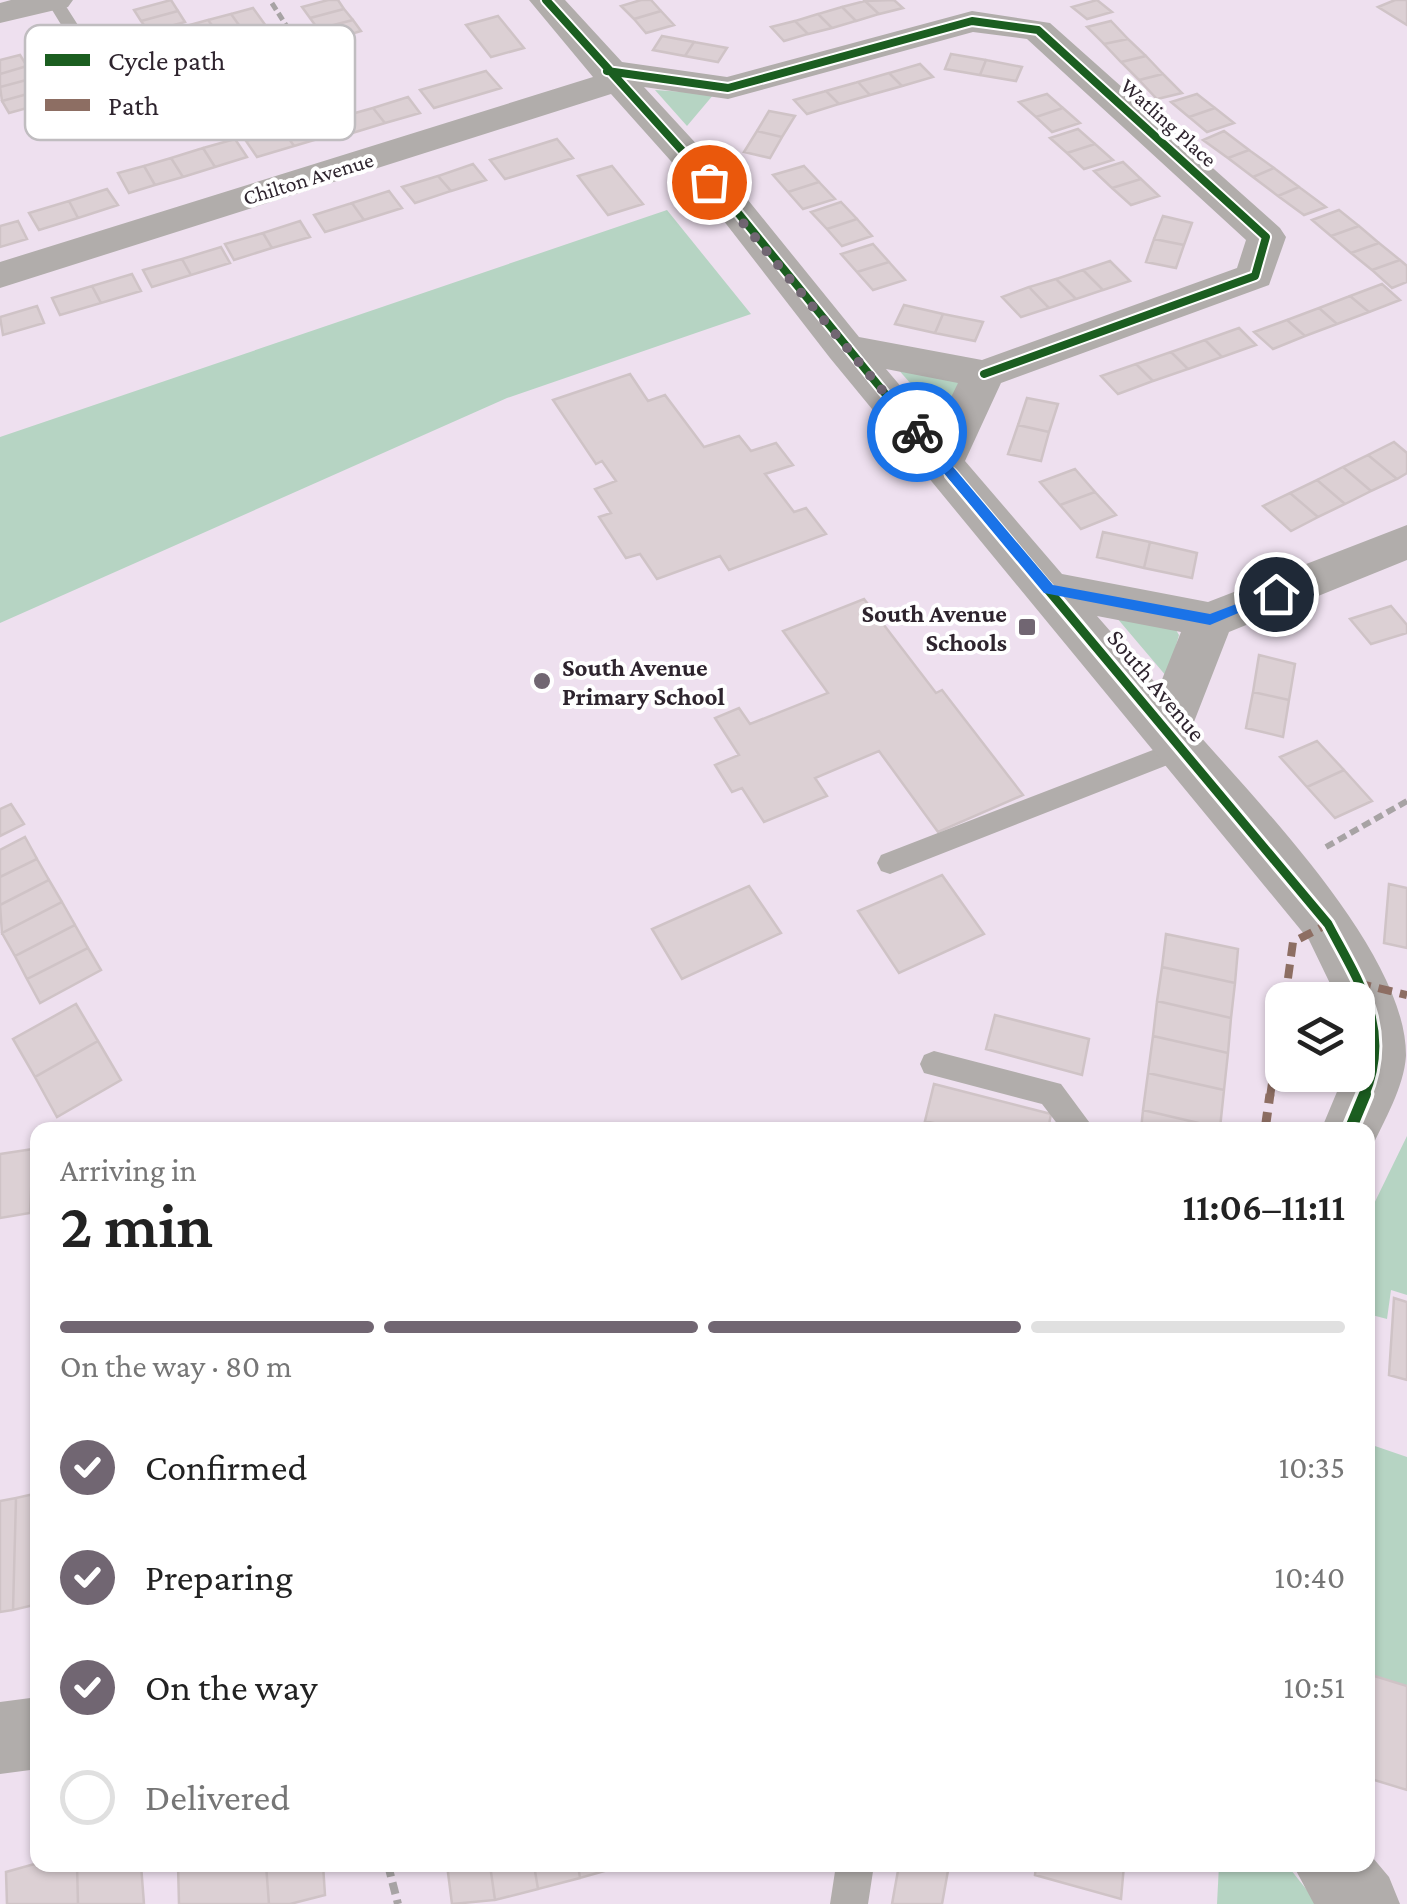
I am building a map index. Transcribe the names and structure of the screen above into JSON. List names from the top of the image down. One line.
{"streets":{"street":["Watling Place","Chilton Avenue","South Avenue"]},"crossings":[["Watling Place","South Avenue"],["Chilton Avenue","South Avenue"]],"places":{"transit":["South Avenue Schools"],"other":["South Avenue Primary School"]},"legend":["Cycle path","Path"],"page":{"heading":["2 min","Arriving in","11:06–11:11"],"bar":"On the way · 80 m","list":[["Confirmed","10:35"],["Preparing","10:40"],["On the way","10:51"],"Delivered"]}}
